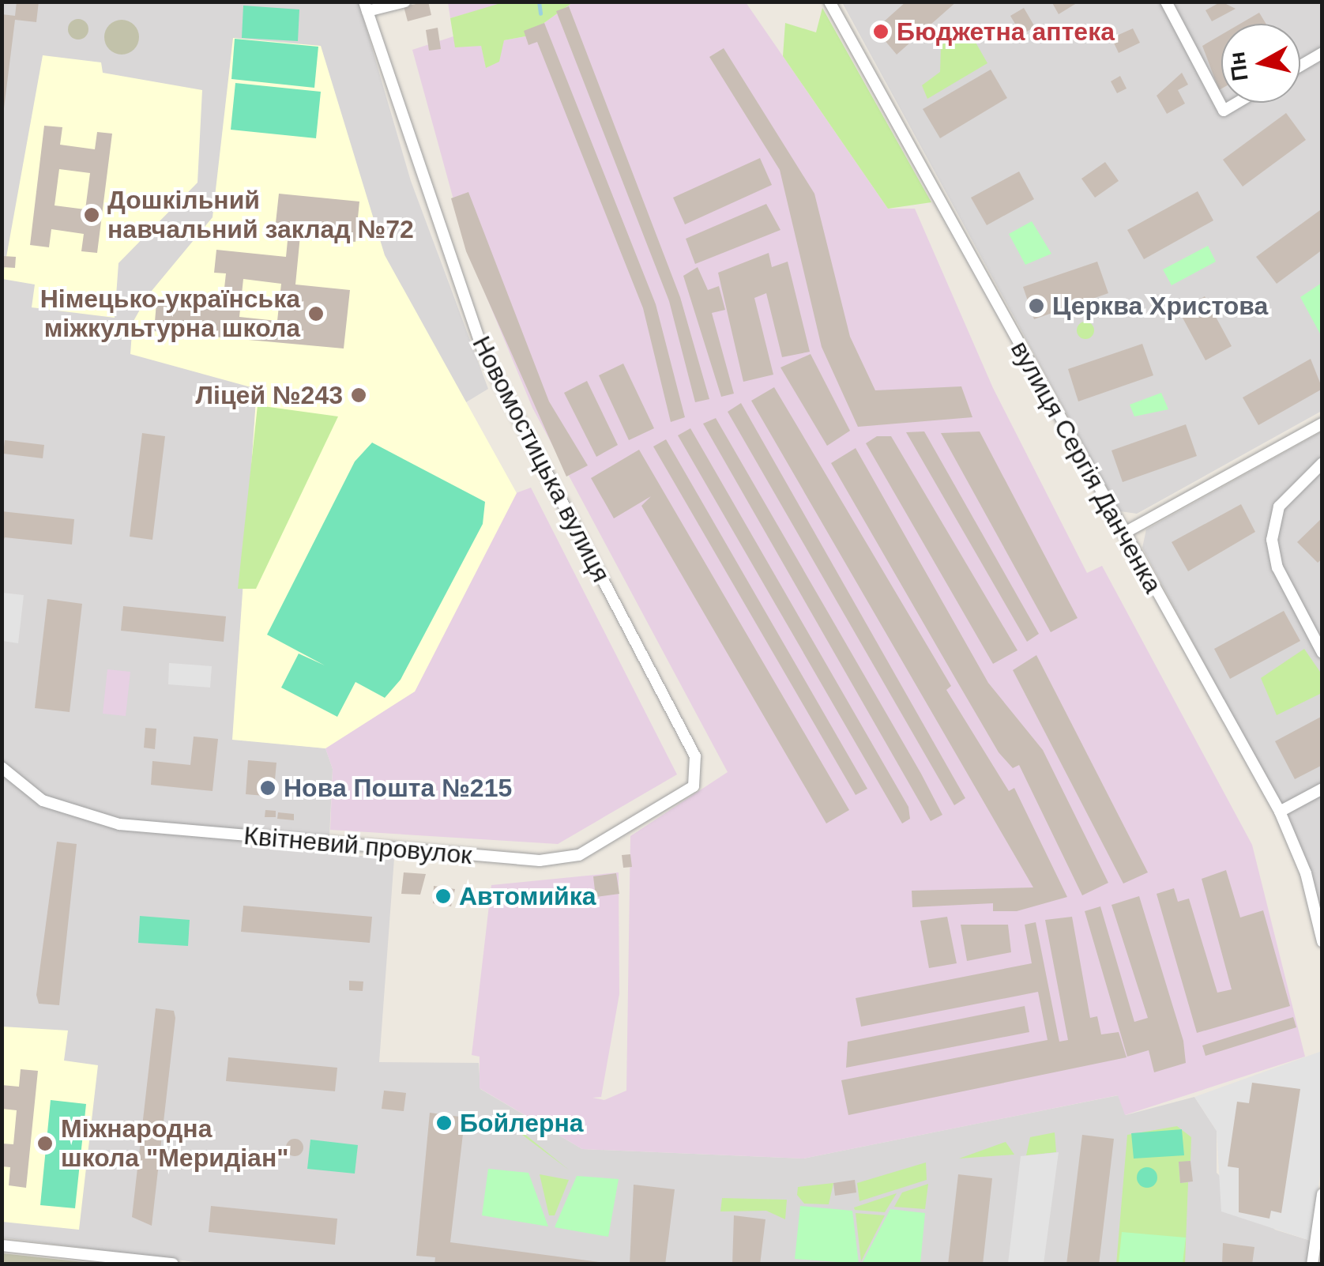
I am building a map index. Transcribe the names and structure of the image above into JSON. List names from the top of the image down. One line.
{"streets":{"street":["Новомостицька вулиця","вулиця Сергія Данченка","Квітневий провулок"]},"crossings":[["Новомостицька вулиця","Квітневий провулок"]],"places":["Бюджетна аптека","Дошкільний навчальний заклад №72","Церква Христова","Німецько-українська міжкультурна школа","Ліцей №243","Нова Пошта №215","Автомийка","Бойлерна","Міжнародна школа \"Меридіан\""],"north":"left"}
